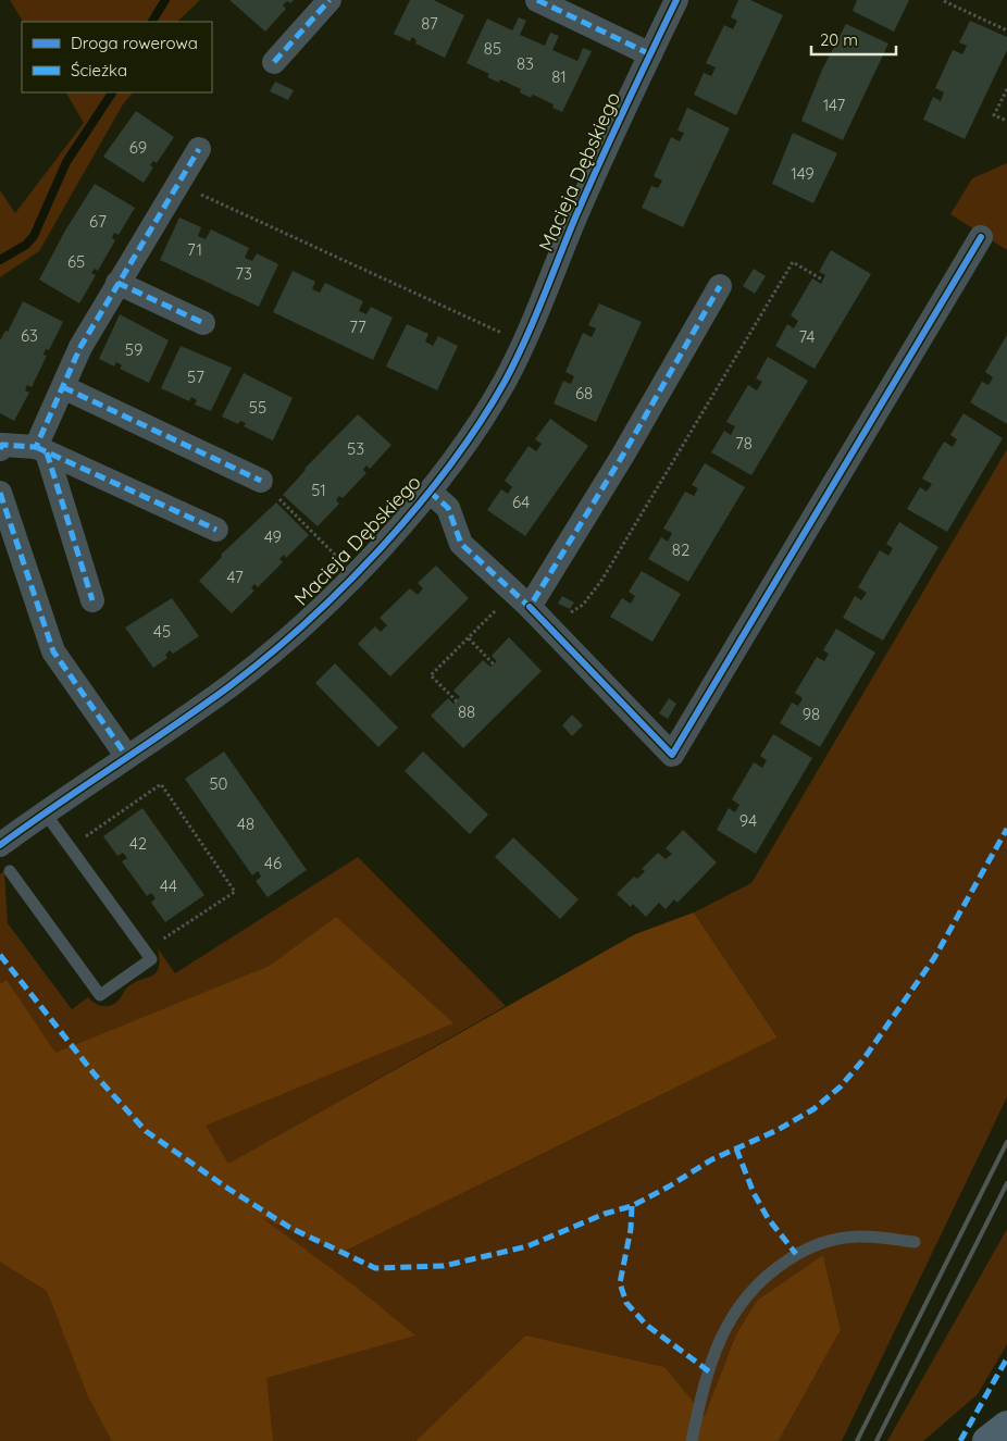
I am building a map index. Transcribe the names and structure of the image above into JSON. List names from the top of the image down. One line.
{"streets":{"street":["Macieja Dębskiego"]},"house_numbers":["87","85","83","81","147","69","149","67","71","65","73","77","63","74","59","57","68","55","78","53","51","64","49","82","47","45","88","98","50","94","48","42","46","44"],"legend":["Droga rowerowa","Ścieżka"],"scale_bar":"20 m"}
